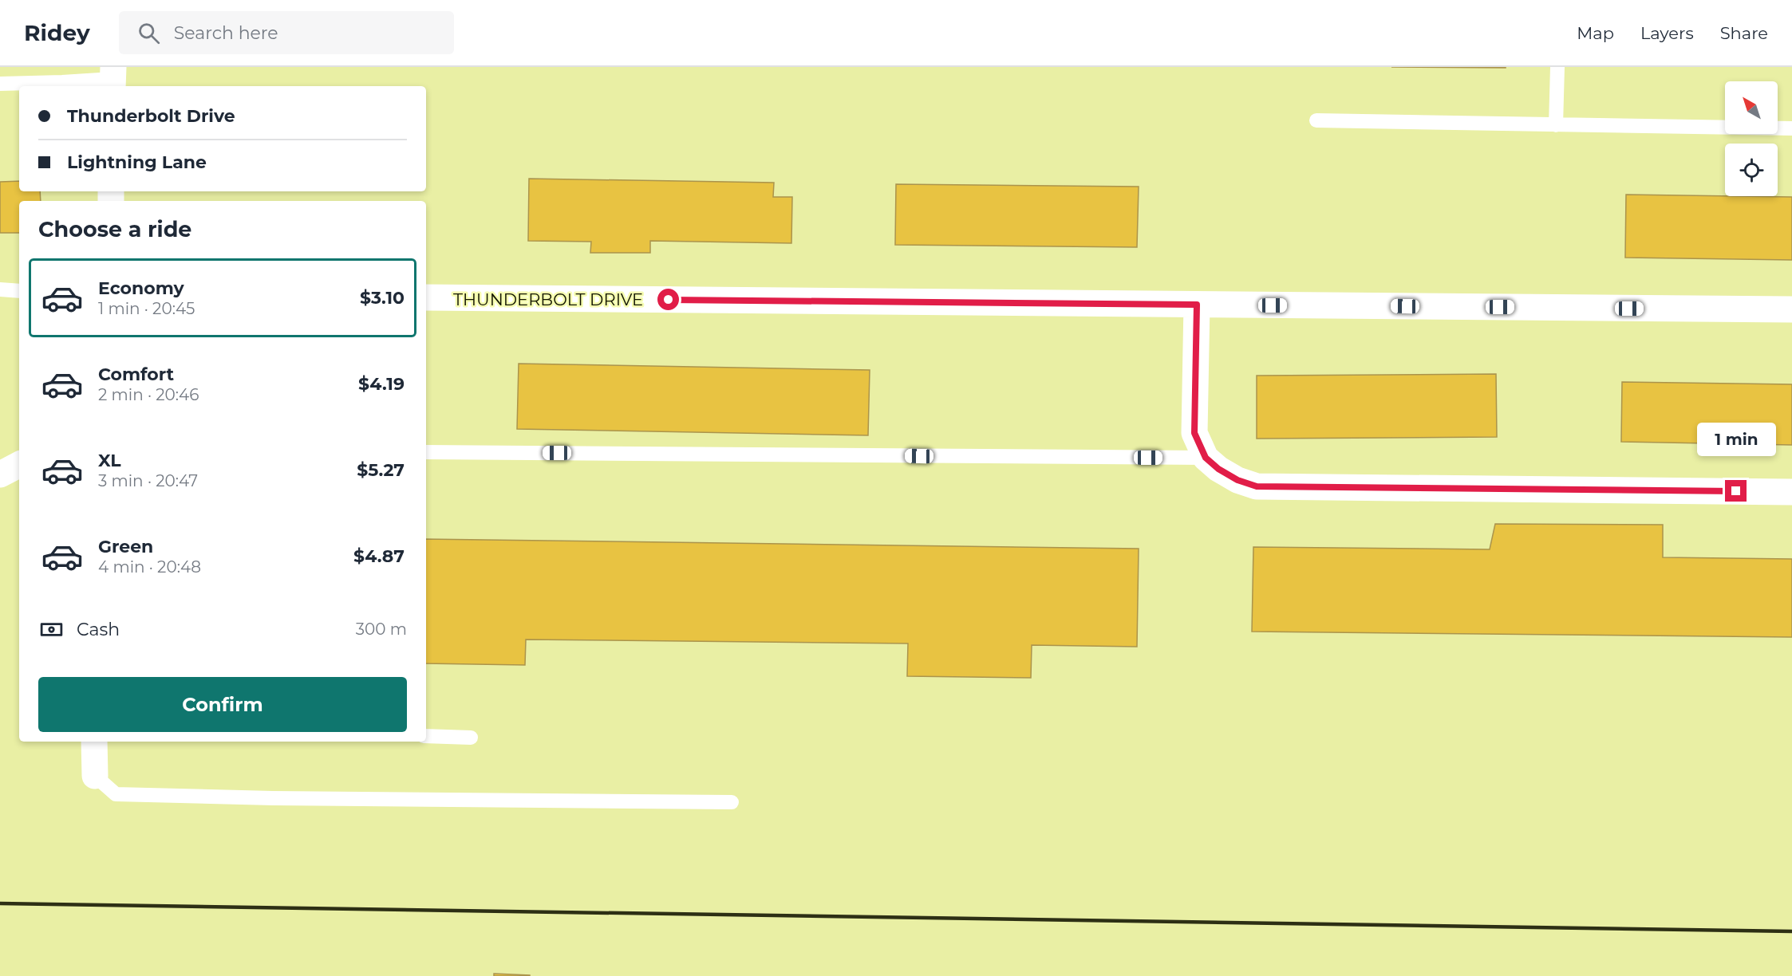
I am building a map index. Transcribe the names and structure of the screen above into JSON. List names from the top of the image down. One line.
{"streets":{"street":["THUNDERBOLT DRIVE"]},"north":"top left","page":{"header":"Ridey","search":"Search here","nav":["Map","Layers","Share"],"banner":["Thunderbolt Drive","Lightning Lane"],"heading":"Choose a ride","list":[{"name":"Economy","note":"1 min · 20:45","value":"$3.10"},{"name":"Comfort","note":"2 min · 20:46","value":"$4.19"},{"name":"XL","note":"3 min · 20:47","value":"$5.27"},{"name":"Green","note":"4 min · 20:48","value":"$4.87"}],"bubble":"1 min","pay":["Cash","300 m"],"buttons":"Confirm"}}
